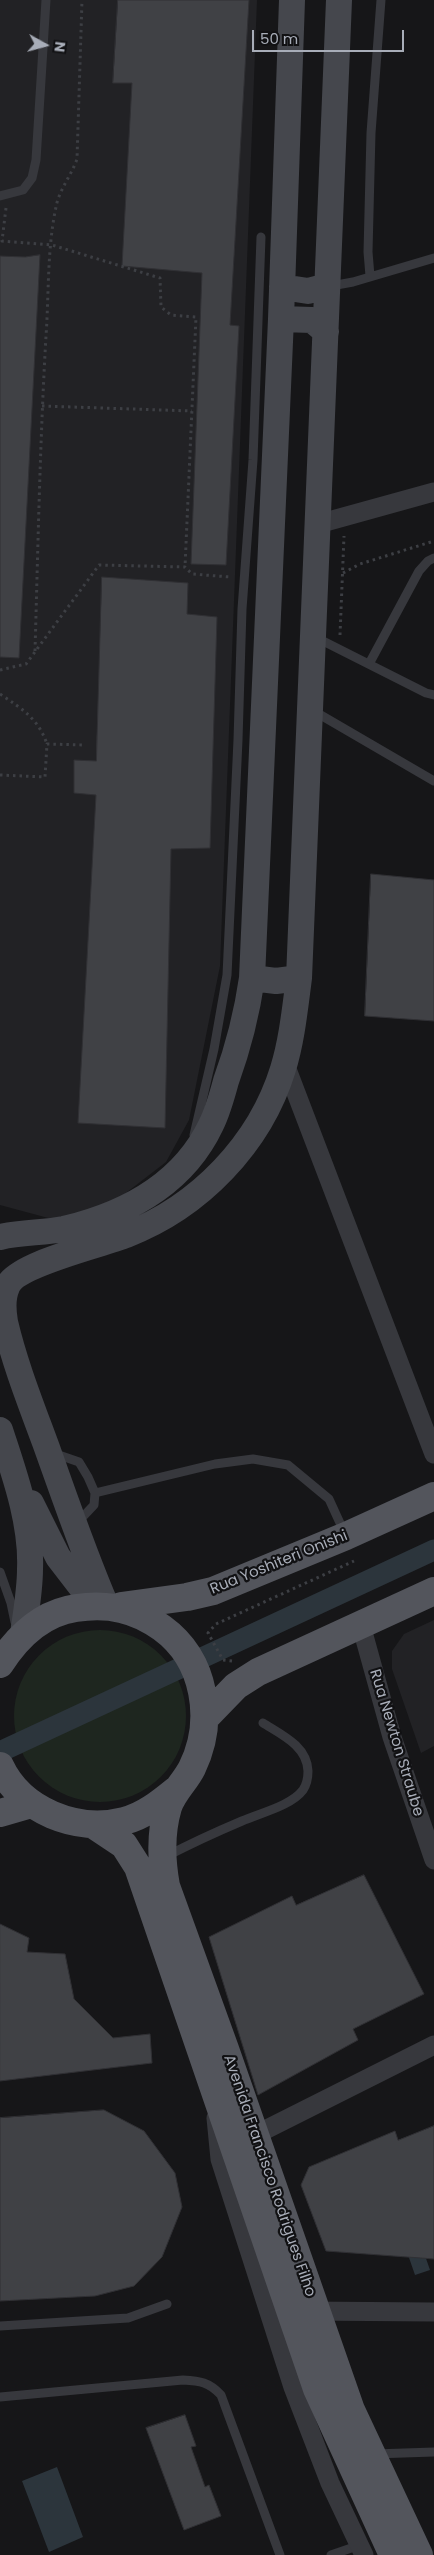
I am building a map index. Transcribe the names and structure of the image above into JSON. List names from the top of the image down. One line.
{"streets":{"main road":["Rua Yoshiteri Onishi","Avenida Francisco Rodrigues Filho"],"street":["Rua Newton Straube"]},"crossings":[["Rua Yoshiteri Onishi","Avenida Francisco Rodrigues Filho"]],"scale_bar":"50 m","north":"right"}
